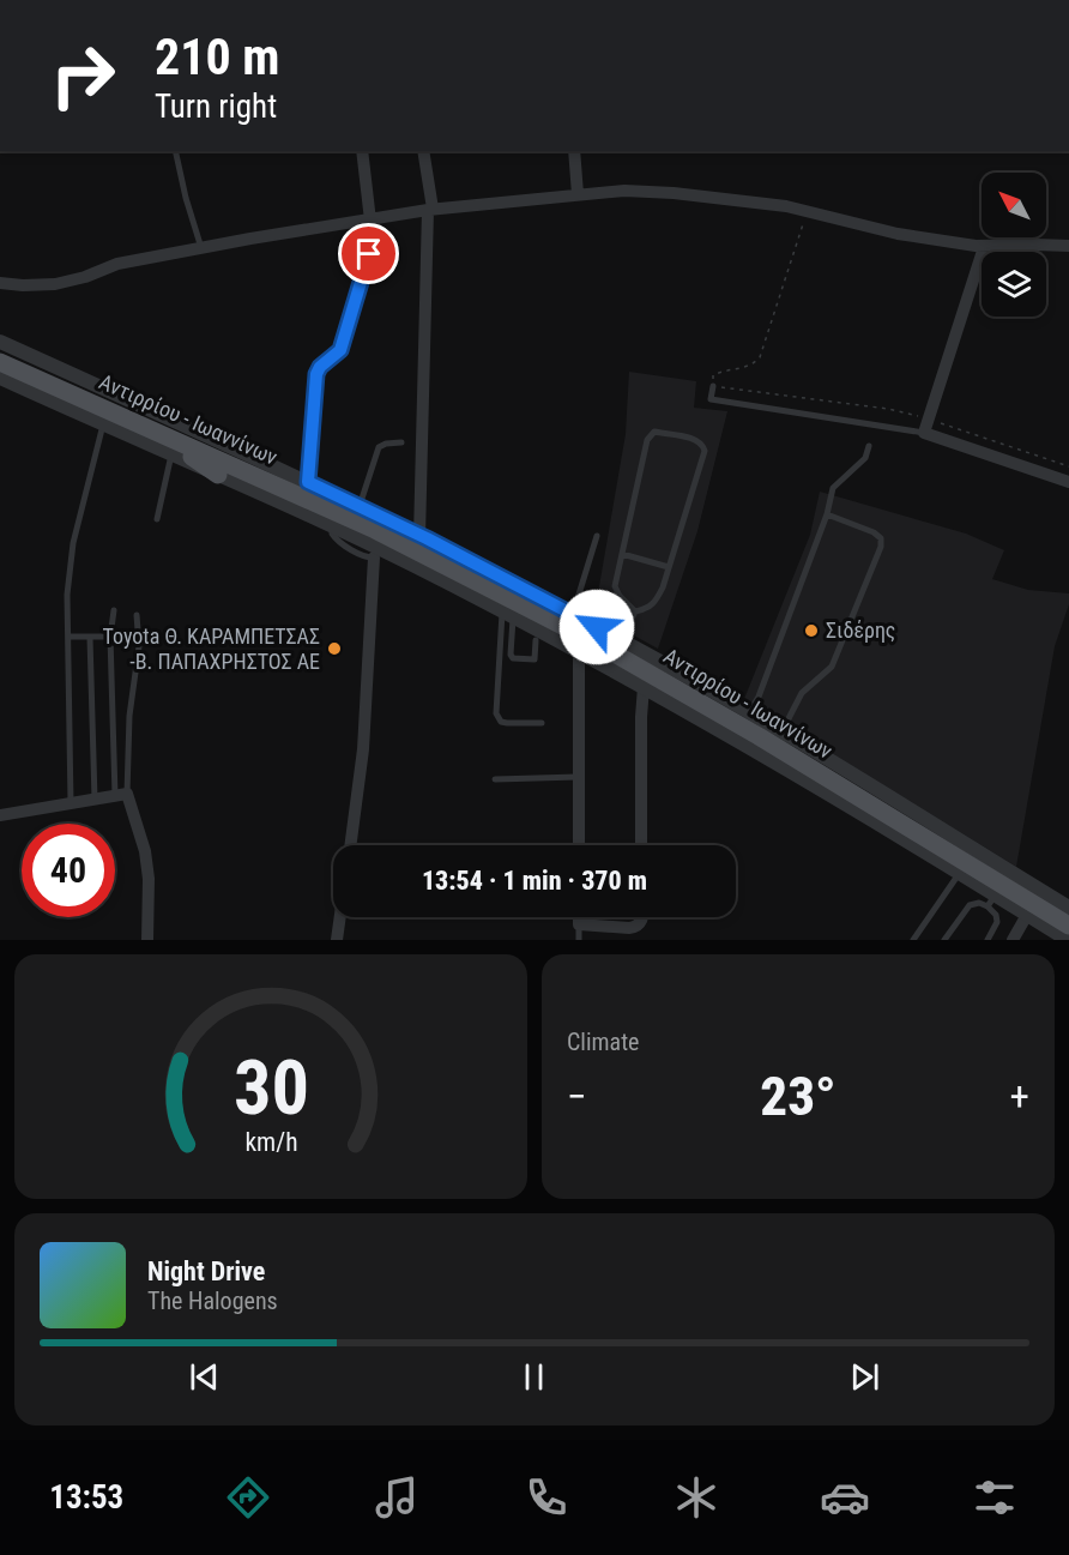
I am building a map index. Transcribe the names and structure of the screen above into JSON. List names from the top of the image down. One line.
{"streets":{"main road":["Αντιρρίου - Ιωαννίνων"]},"places":["Σιδέρης","Toyota Θ. ΚΑΡΑΜΠΕΤΣΑΣ -Β. ΠΑΠΑΧΡΗΣΤΟΣ ΑΕ"],"north":"top left","page":{"turn":["210 m","Turn right"],"limit":"40","trip":"13:54 · 1 min · 370 m","tile":"Climate","heat":["−","23°","+"],"song":["Night Drive","The Halogens"],"tabs":"13:53","gauge":["30","km/h"]}}
